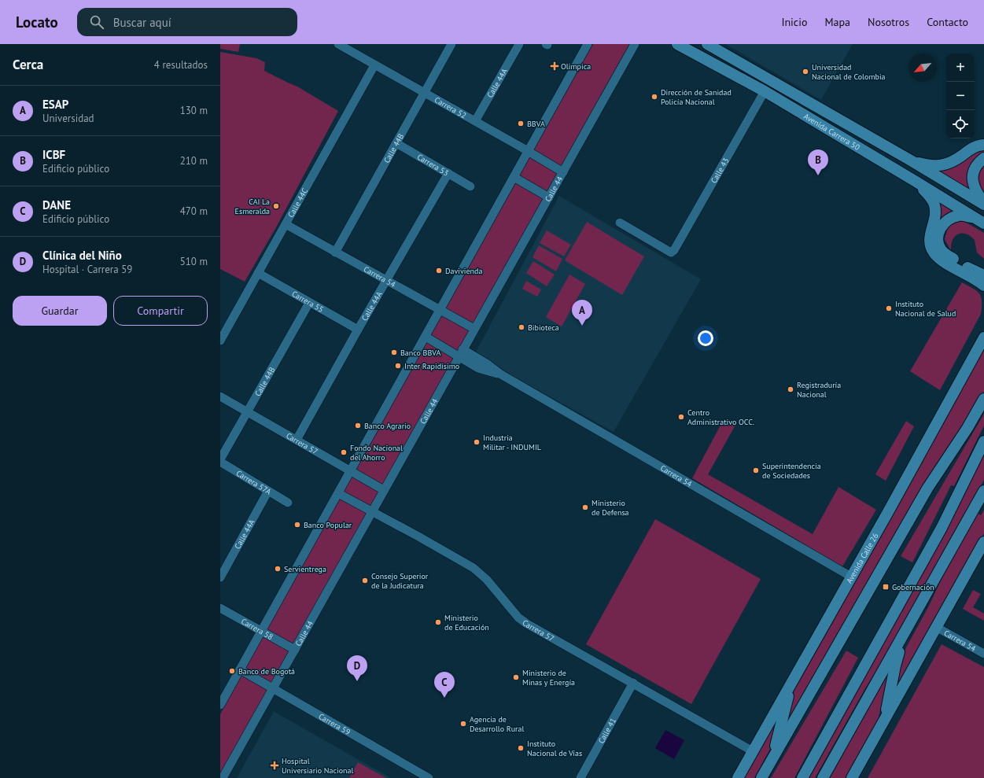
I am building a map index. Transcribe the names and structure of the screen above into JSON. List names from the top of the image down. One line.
{"streets":{"main road":["Avenida Carrera 50","Avenida Calle 26"],"street":["Calle 44A","Carrera 52","Calle 44B","Carrera 53","Calle 43","Calle 44","Calle 44C","Carrera 54","Carrera 55","Carrera 57","Carrera 57A","Carrera 58","Carrera 59","Calle 41"]},"crossings":[["Calle 44A","Carrera 52"],["Calle 44A","Carrera 53"],["Calle 44A","Carrera 54"],["Calle 44A","Carrera 55"],["Calle 44A","Carrera 57"],["Calle 44A","Carrera 57A"],["Carrera 52","Calle 44B"],["Carrera 52","Calle 44"],["Carrera 52","Calle 44C"],["Avenida Carrera 50","Calle 43"],["Calle 44B","Carrera 53"],["Calle 44B","Carrera 54"],["Calle 44B","Carrera 55"],["Calle 44B","Carrera 57"],["Calle 44","Carrera 54"],["Calle 44","Carrera 57"],["Calle 44","Carrera 58"],["Calle 44","Carrera 59"],["Calle 44C","Carrera 54"],["Calle 44C","Carrera 55"],["Carrera 54","Avenida Calle 26"],["Carrera 57","Avenida Calle 26"],["Carrera 57","Calle 41"]],"places":{"health":["Olimpica","Hospital Universiario Nacional"],"other":["Universidad Nacional de Colombia","Dirección de Sanidad Policía Nacional","BBVA","CAI La Esmeralda","Davivienda","Instituto Nacional de Salud","Bibioteca","Banco BBVA","Inter Rapidísimo","Registraduría Nacional","Centro Administrativo OCC.","Banco Agrario","Industria Militar - INDUMIL","Fondo Nacional del Ahorro","Superintendencia de Sociedades","Ministerio de Defensa","Banco Popular","Servientrega","Consejo Superior de la Judicatura","Ministerio de Educación","Banco de Bogotá","Ministerio de Minas y Energía","Agencia de Desarrollo Rural","Instituto Nacional de Vías"],"transit":["Gobernación"]},"north":"bottom left","page":{"header":"Locato","search":"Buscar aquí","nav":["Inicio","Mapa","Nosotros","Contacto"],"heading":["Cerca","4 resultados"],"map_buttons":["+","−"],"list":[{"mark":"A","name":"ESAP","note":"Universidad","value":"130 m"},{"mark":"B","name":"ICBF","note":"Edificio público","value":"210 m"},{"mark":"C","name":"DANE","note":"Edificio público","value":"470 m"},{"mark":"D","name":"Clínica del Niño","note":"Hospital · Carrera 59","value":"510 m"}],"pins":["B","A","D","C"],"buttons":["Guardar","Compartir"]}}
